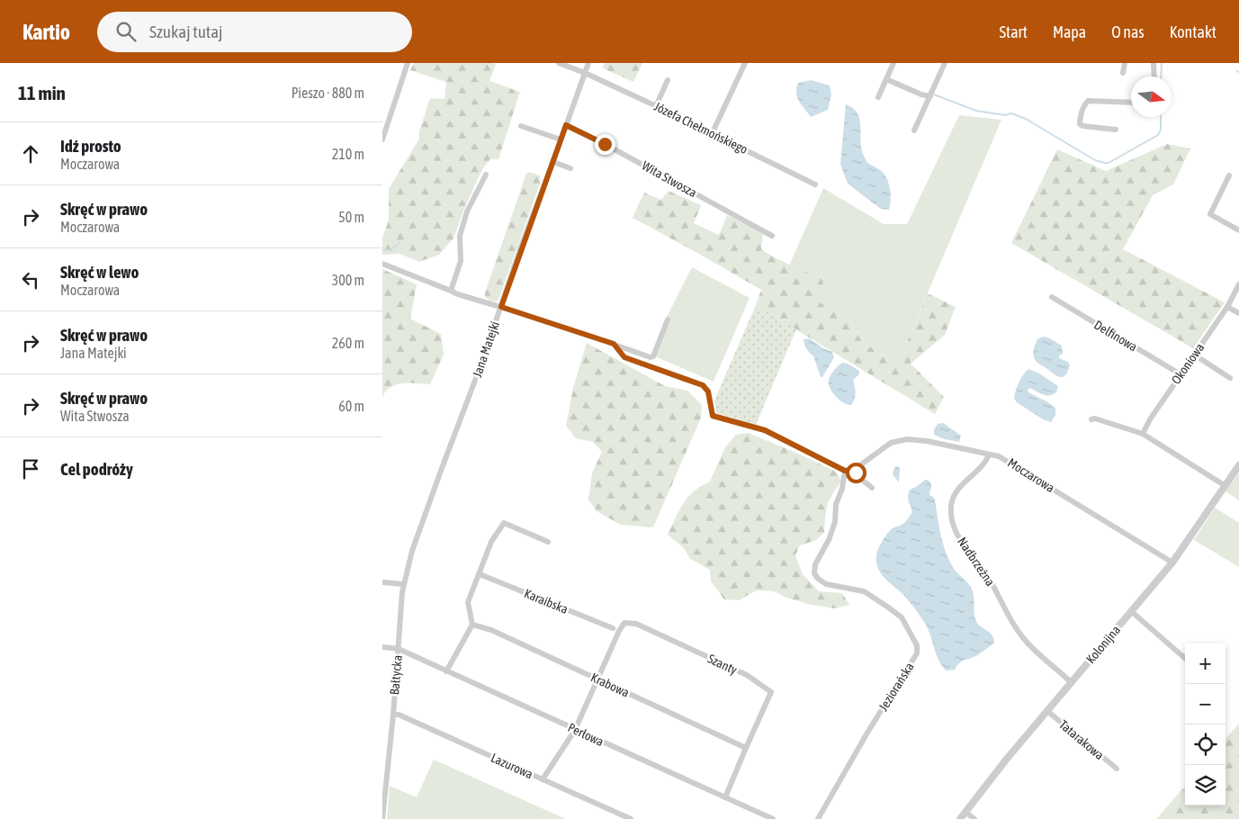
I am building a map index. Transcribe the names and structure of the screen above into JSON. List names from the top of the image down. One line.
{"streets":{"street":["Józefa Chełmońskiego","Wita Stwosza","Delfinowa","Jana Matejki","Okoniowa","Moczarowa","Nadbrzeżna","Karaibska","Kolonijna","Szanty","Bałtycka","Krabowa","Jeziorańska","Perłowa","Tatarakowa","Lazurowa"]},"crossings":[["Józefa Chełmońskiego","Jana Matejki"],["Wita Stwosza","Jana Matejki"],["Delfinowa","Okoniowa"],["Jana Matejki","Bałtycka"],["Moczarowa","Nadbrzeżna"],["Moczarowa","Kolonijna"],["Nadbrzeżna","Kolonijna"],["Kolonijna","Tatarakowa"],["Szanty","Krabowa"],["Bałtycka","Perłowa"],["Bałtycka","Lazurowa"]],"north":"right","page":{"header":"Kartio","search":"Szukaj tutaj","nav":["Start","Mapa","O nas","Kontakt"],"heading":["11 min","Pieszo · 880 m"],"list":[["Idź prosto","Moczarowa","210 m"],["Skręć w prawo","Moczarowa","50 m"],["Skręć w lewo","Moczarowa","300 m"],["Skręć w prawo","Jana Matejki","260 m"],["Skręć w prawo","Wita Stwosza","60 m"],"Cel podróży"],"map_buttons":["+","−"]}}
